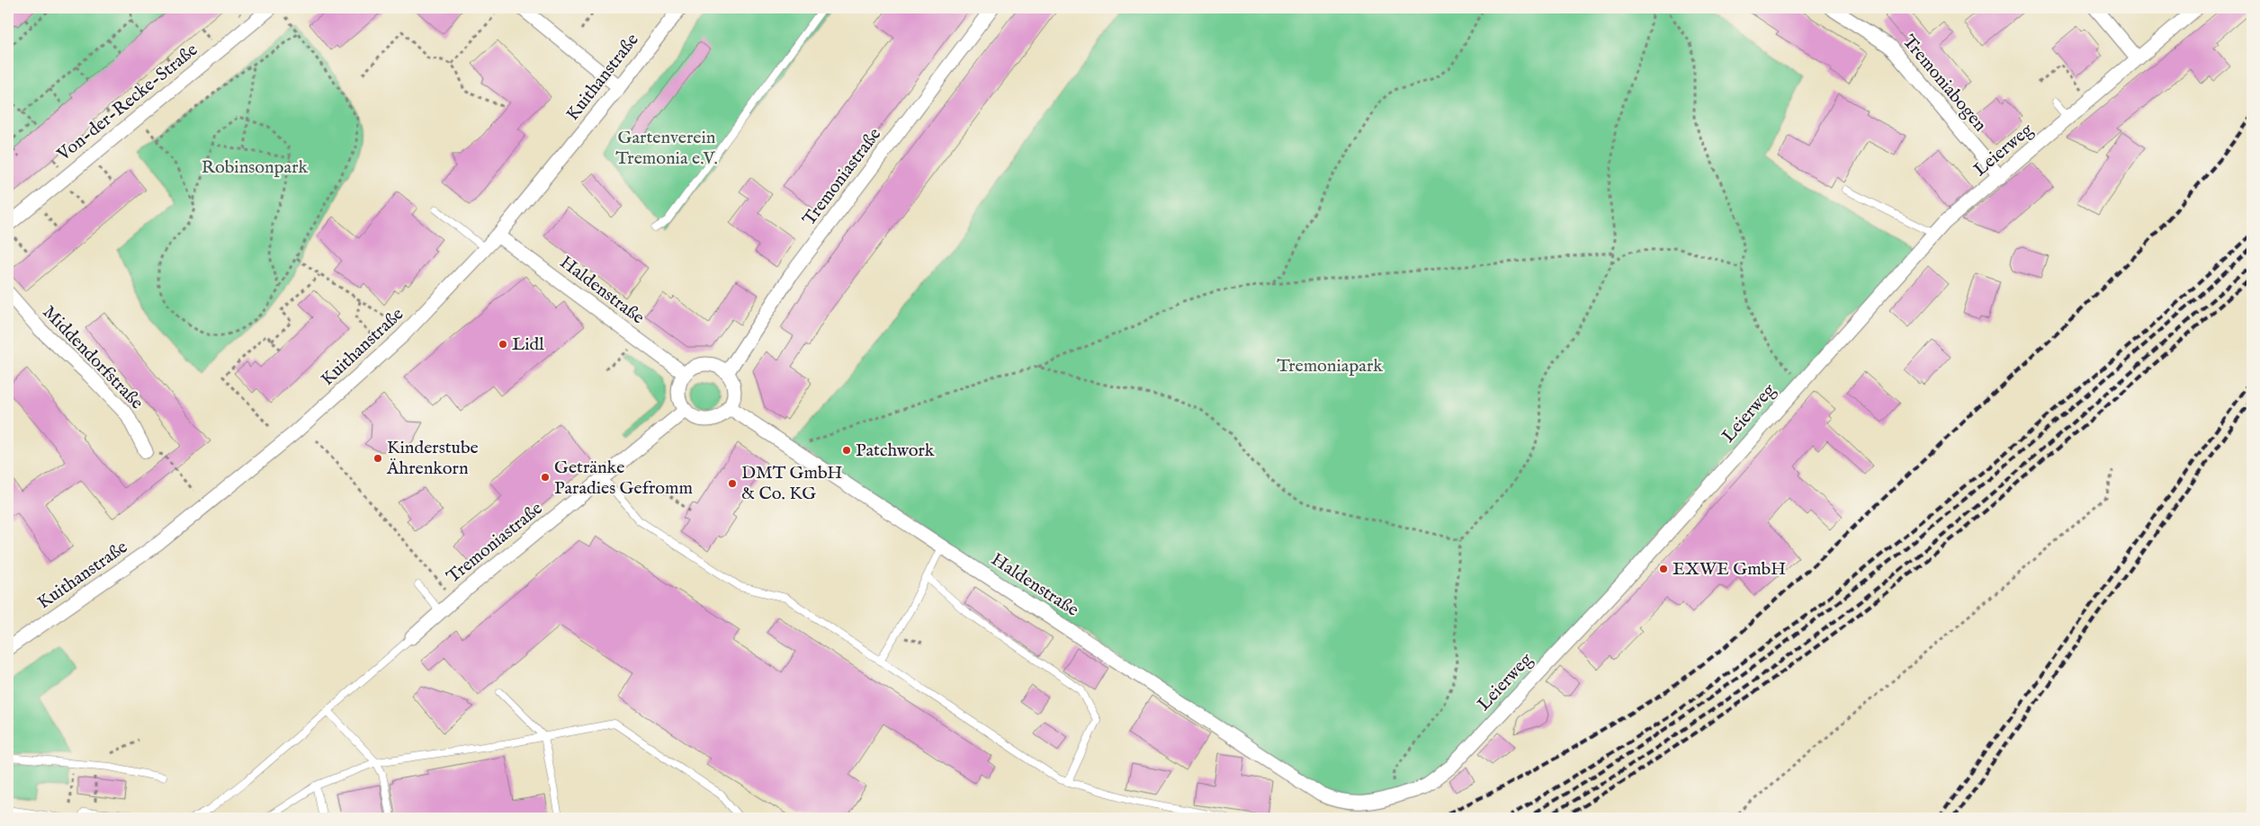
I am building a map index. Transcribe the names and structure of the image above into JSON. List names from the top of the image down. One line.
{"streets":{"street":["Kuithanstraße","Tremoniabogen","Von-der-Recke-Straße","Leierweg","Tremoniastraße","Haldenstraße","Middendorfstraße"]},"crossings":[["Kuithanstraße","Haldenstraße"],["Tremoniabogen","Leierweg"],["Leierweg","Haldenstraße"],["Tremoniastraße","Haldenstraße"]],"parks":["Gartenverein Tremonia e.V.","Robinsonpark","Tremoniapark"],"places":["Lidl","Patchwork","Kinderstube Ährenkorn","Getränke Paradies Gefromm","DMT GmbH & Co. KG","EXWE GmbH"]}
